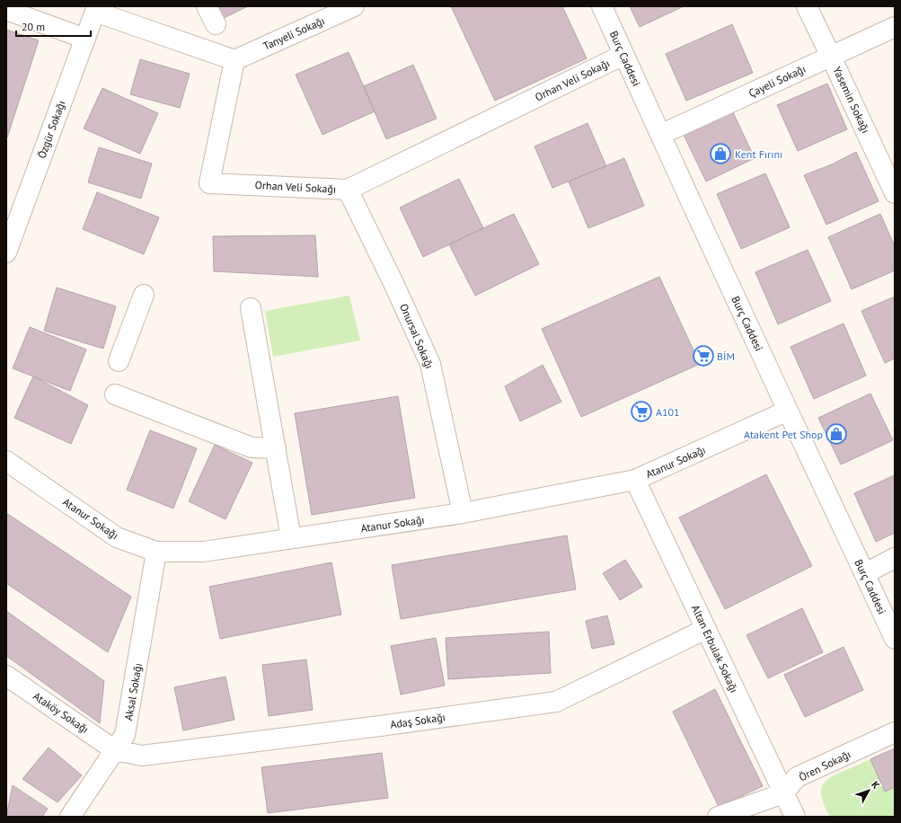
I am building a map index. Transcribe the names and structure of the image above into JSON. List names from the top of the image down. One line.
{"streets":{"street":["Tanyeli Sokağı","Burç Caddesi","Orhan Veli Sokağı","Çayeli Sokağı","Yasemin Sokağı","Özgür Sokağı","Onursal Sokağı","Atanur Sokağı","Altan Erbulak Sokağı","Aksal Sokağı","Ataköy Sokağı","Adaş Sokağı","Ören Sokağı"]},"crossings":[["Tanyeli Sokağı","Orhan Veli Sokağı"],["Burç Caddesi","Orhan Veli Sokağı"],["Burç Caddesi","Çayeli Sokağı"],["Burç Caddesi","Atanur Sokağı"],["Orhan Veli Sokağı","Onursal Sokağı"],["Çayeli Sokağı","Yasemin Sokağı"],["Onursal Sokağı","Atanur Sokağı"],["Atanur Sokağı","Altan Erbulak Sokağı"],["Atanur Sokağı","Aksal Sokağı"],["Altan Erbulak Sokağı","Adaş Sokağı"],["Altan Erbulak Sokağı","Ören Sokağı"],["Aksal Sokağı","Ataköy Sokağı"],["Aksal Sokağı","Adaş Sokağı"],["Ataköy Sokağı","Adaş Sokağı"]],"places":{"shop":["Kent Fırını","Atakent Pet Shop"],"supermarket":["BİM","A101"]},"scale_bar":"20 m","north":"top right"}
